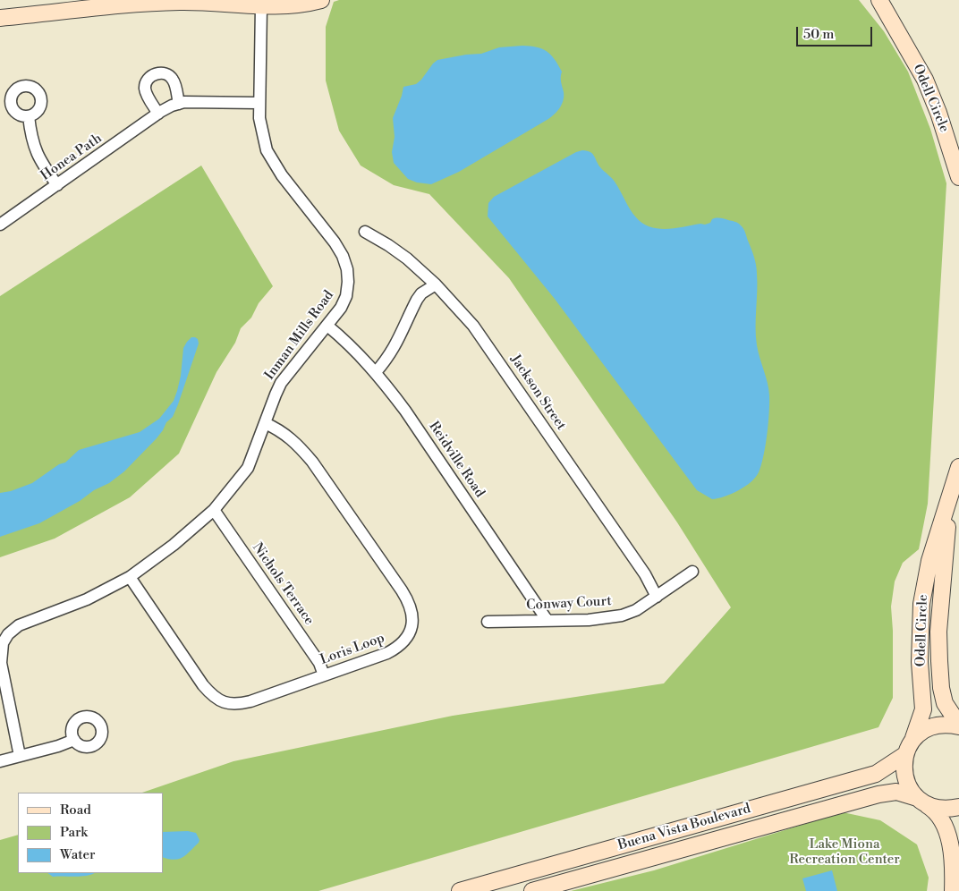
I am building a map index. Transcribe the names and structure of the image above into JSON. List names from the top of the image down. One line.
{"streets":{"street":["Odell Circle","Honea Path","Inman Mills Road","Jackson Street","Reidville Road","Nichols Terrace","Conway Court","Loris Loop","Buena Vista Boulevard"]},"crossings":[["Odell Circle","Buena Vista Boulevard"],["Honea Path","Inman Mills Road"],["Inman Mills Road","Reidville Road"],["Inman Mills Road","Nichols Terrace"],["Inman Mills Road","Loris Loop"],["Jackson Street","Conway Court"],["Reidville Road","Conway Court"],["Nichols Terrace","Loris Loop"]],"parks":["Lake Miona Recreation Center"],"legend":["Road","Park","Water"],"scale_bar":"50 m"}
